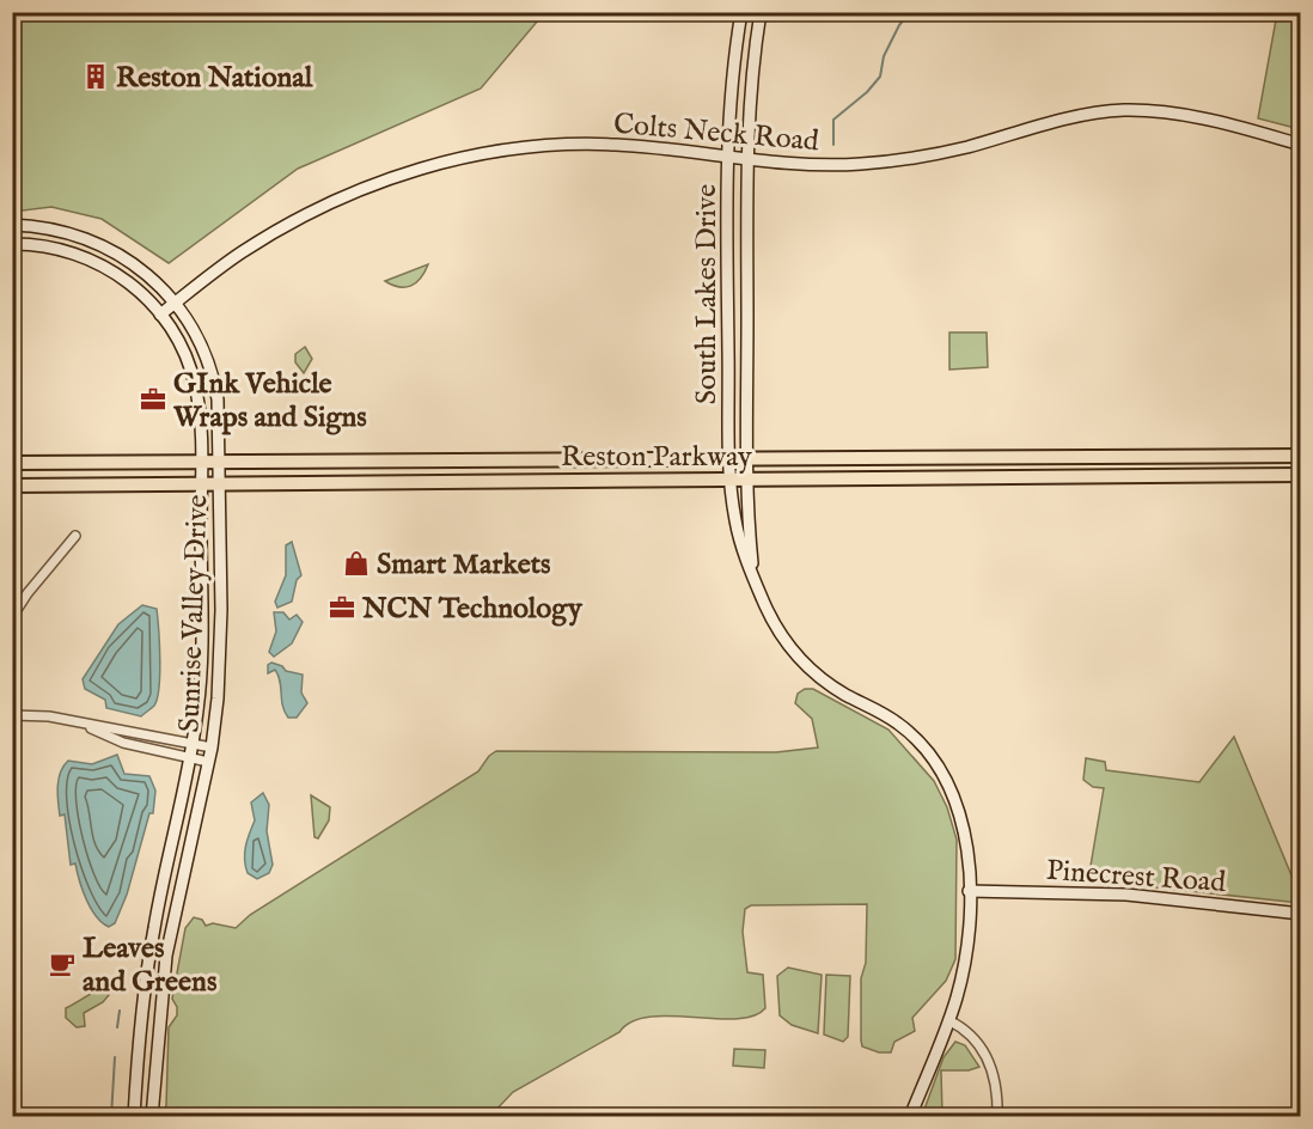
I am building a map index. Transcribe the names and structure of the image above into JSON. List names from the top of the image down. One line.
{"streets":{"main road":["Colts Neck Road","South Lakes Drive","Reston Parkway","Sunrise Valley Drive","Pinecrest Road"]},"crossings":[["Colts Neck Road","South Lakes Drive"],["Colts Neck Road","Sunrise Valley Drive"],["South Lakes Drive","Reston Parkway"],["South Lakes Drive","Pinecrest Road"],["Reston Parkway","Sunrise Valley Drive"]],"places":{"building":["Reston National"],"office":["GInk Vehicle Wraps and Signs","NCN Technology"],"shop":["Smart Markets"],"cafe":["Leaves and Greens"]}}
